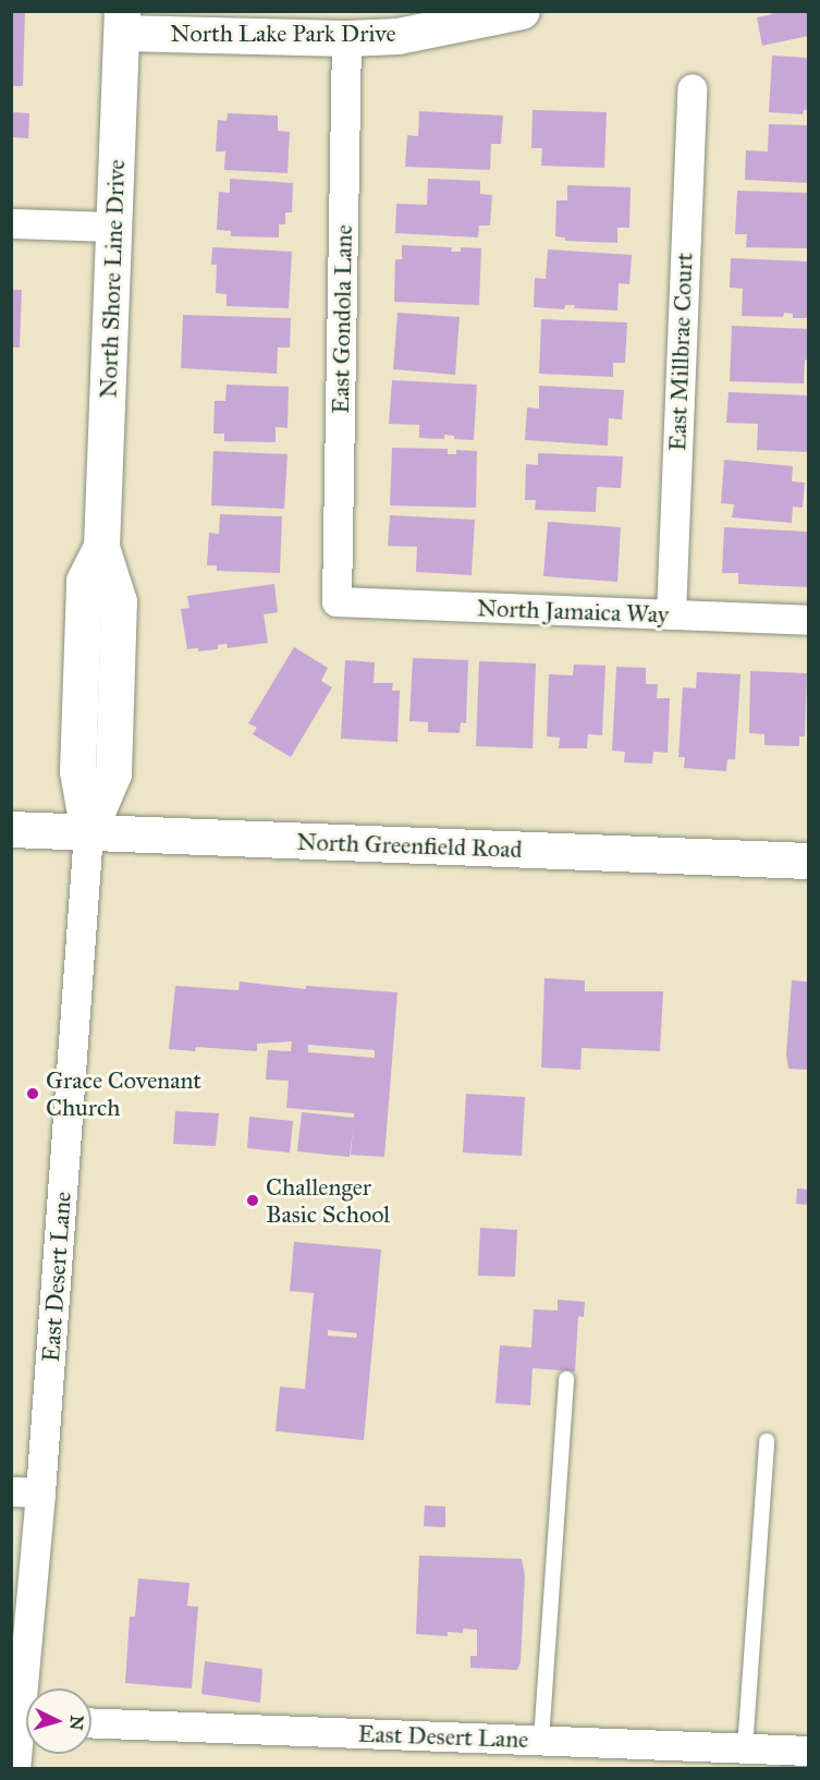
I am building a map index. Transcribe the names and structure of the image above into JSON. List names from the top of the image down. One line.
{"streets":{"street":["North Lake Park Drive","North Shore Line Drive","East Gondola Lane","East Millbrae Court","North Jamaica Way","North Greenfield Road","East Desert Lane"]},"crossings":[["North Lake Park Drive","North Shore Line Drive"],["North Lake Park Drive","East Gondola Lane"],["North Shore Line Drive","North Greenfield Road"],["North Shore Line Drive","East Desert Lane"],["East Gondola Lane","North Jamaica Way"],["East Millbrae Court","North Jamaica Way"],["North Greenfield Road","East Desert Lane"]],"places":["Grace Covenant Church","Challenger Basic School"],"north":"right"}
